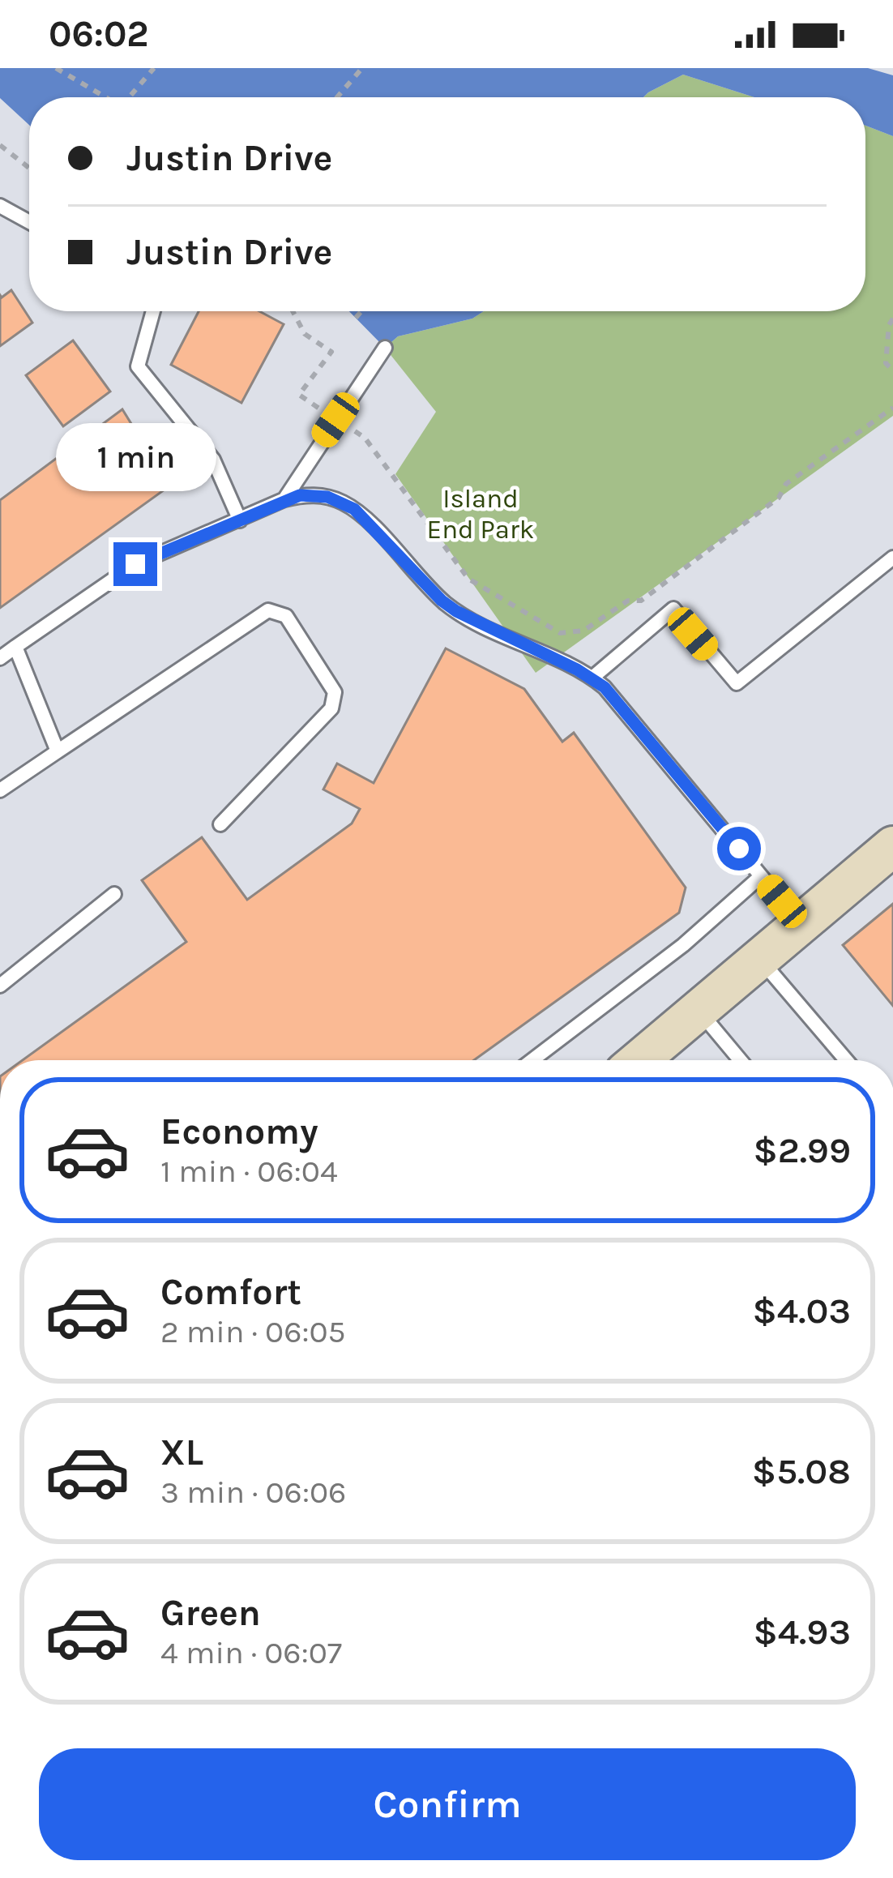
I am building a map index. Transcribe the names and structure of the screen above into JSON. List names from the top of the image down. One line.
{"parks":["Island End Park"],"page":{"status":"06:02","banner":["Justin Drive","Justin Drive"],"bubble":"1 min","list":[{"name":"Economy","note":"1 min · 06:04","value":"$2.99"},{"name":"Comfort","note":"2 min · 06:05","value":"$4.03"},{"name":"XL","note":"3 min · 06:06","value":"$5.08"},{"name":"Green","note":"4 min · 06:07","value":"$4.93"}],"buttons":"Confirm"}}
